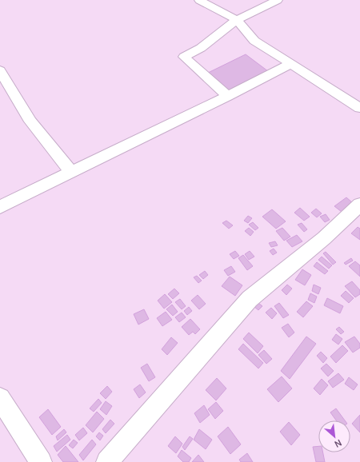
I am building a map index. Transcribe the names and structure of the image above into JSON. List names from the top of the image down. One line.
{"north":"bottom right"}
